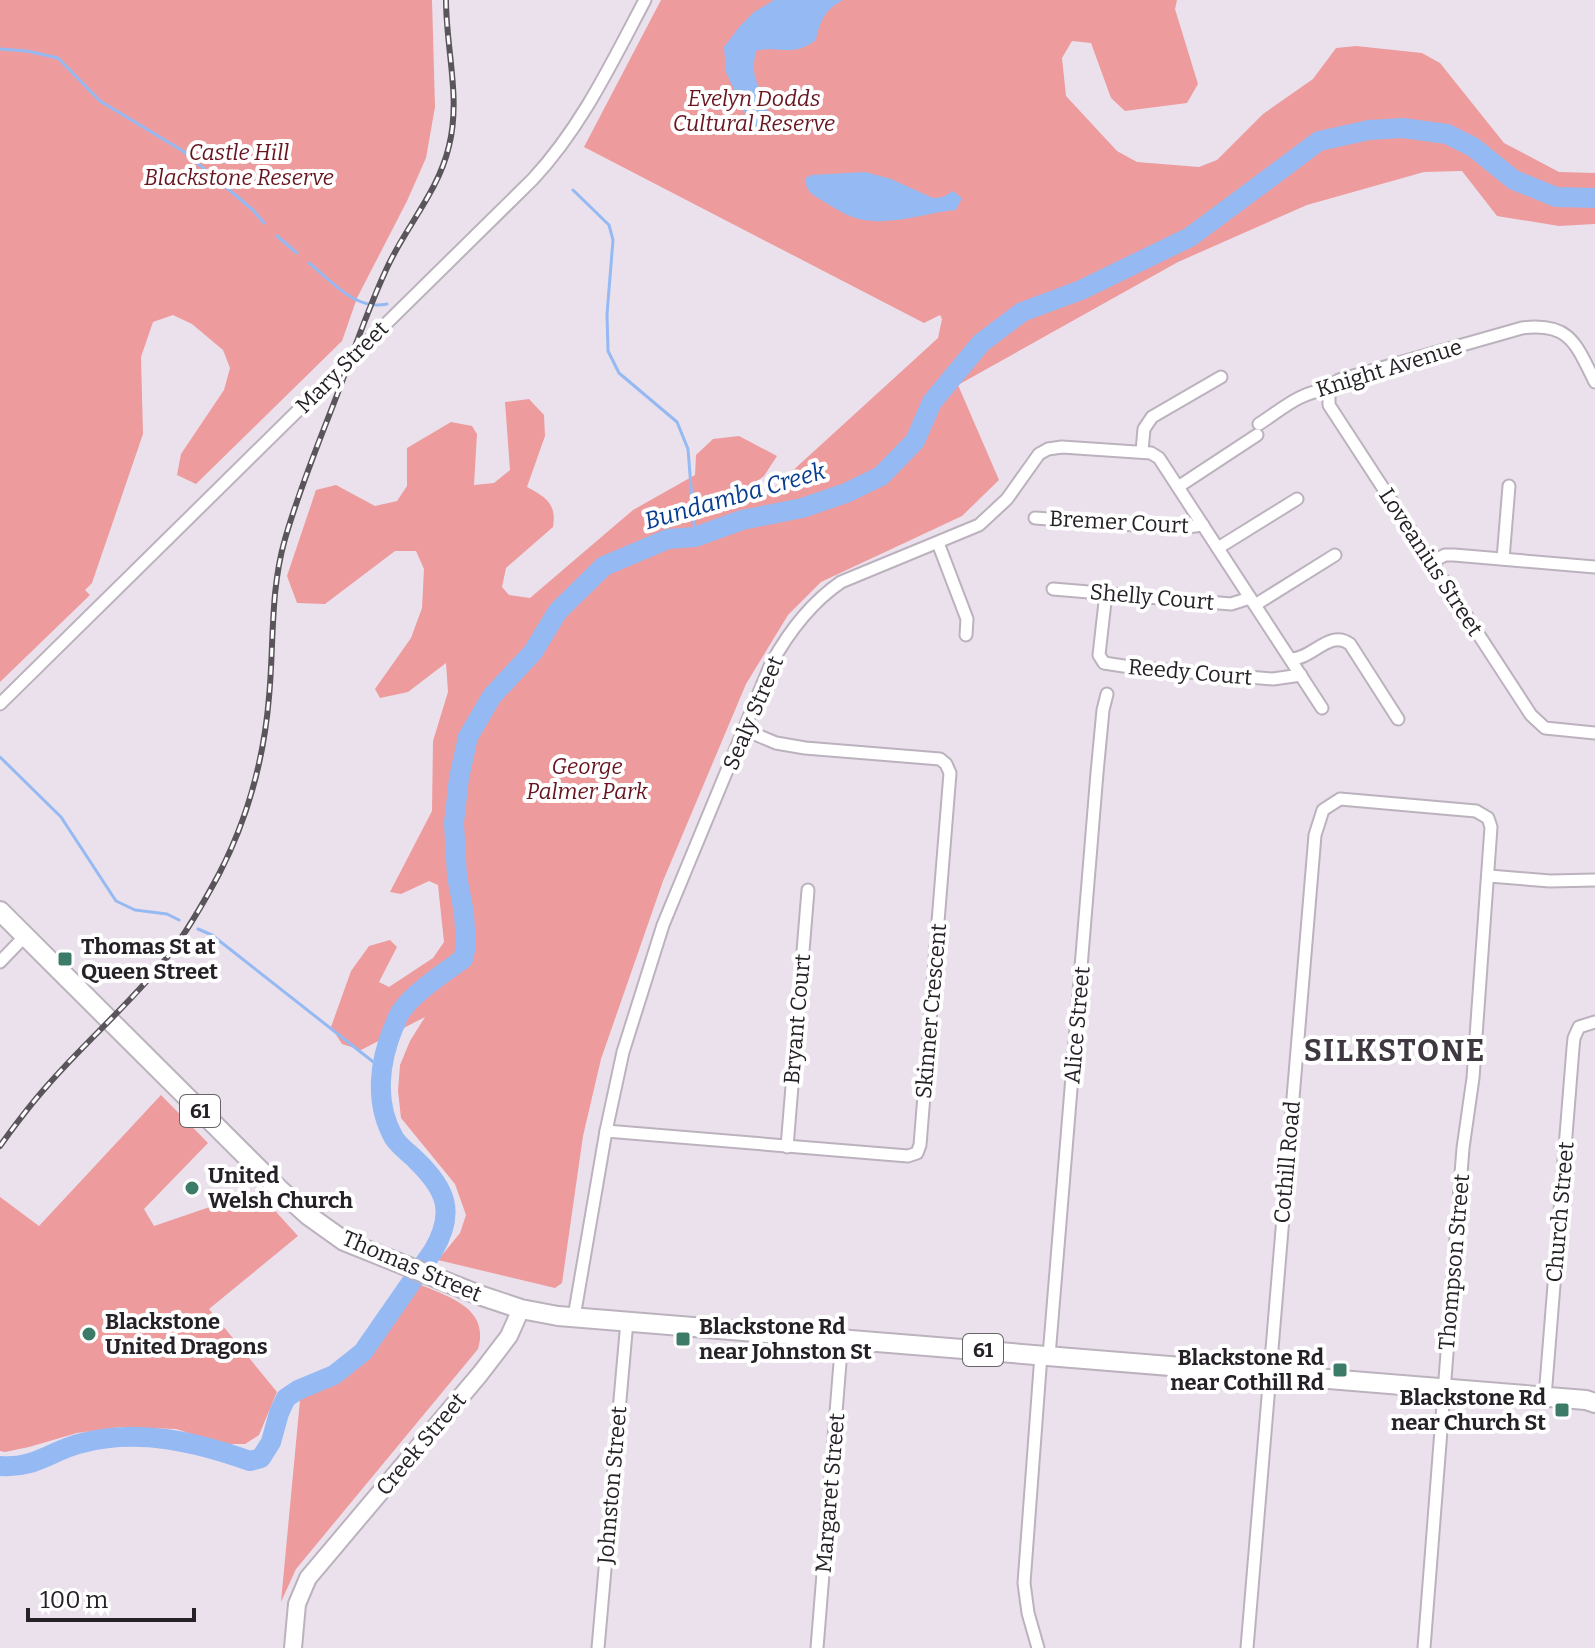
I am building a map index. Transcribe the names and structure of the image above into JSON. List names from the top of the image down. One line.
{"streets":{"main road":["61","Thomas Street","Creek Street"],"street":["Mary Street","Knight Avenue","Bremer Court","Loveanius Street","Shelly Court","Reedy Court","Sealy Street","Skinner Crescent","Bryant Court","Alice Street","Cothill Road","Church Street","Thompson Street","Johnston Street","Margaret Street"]},"crossings":[["Knight Avenue","Loveanius Street"],["Shelly Court","Reedy Court"],["Sealy Street","Skinner Crescent"],["Sealy Street","61"],["Skinner Crescent","Bryant Court"],["Alice Street","61"],["61","Cothill Road"],["61","Church Street"],["61","Thompson Street"],["61","Thomas Street"],["61","Creek Street"],["61","Johnston Street"],["61","Margaret Street"],["Cothill Road","Thompson Street"],["Thomas Street","Creek Street"]],"districts":["SILKSTONE"],"water":["Bundamba Creek"],"parks":["Evelyn Dodds Cultural Reserve","Castle Hill Blackstone Reserve","George Palmer Park"],"places":{"transit":["Thomas St at Queen Street","Blackstone Rd near Johnston St","Blackstone Rd near Cothill Rd","Blackstone Rd near Church St"],"other":["United Welsh Church","Blackstone United Dragons"]},"scale_bar":"100 m"}
